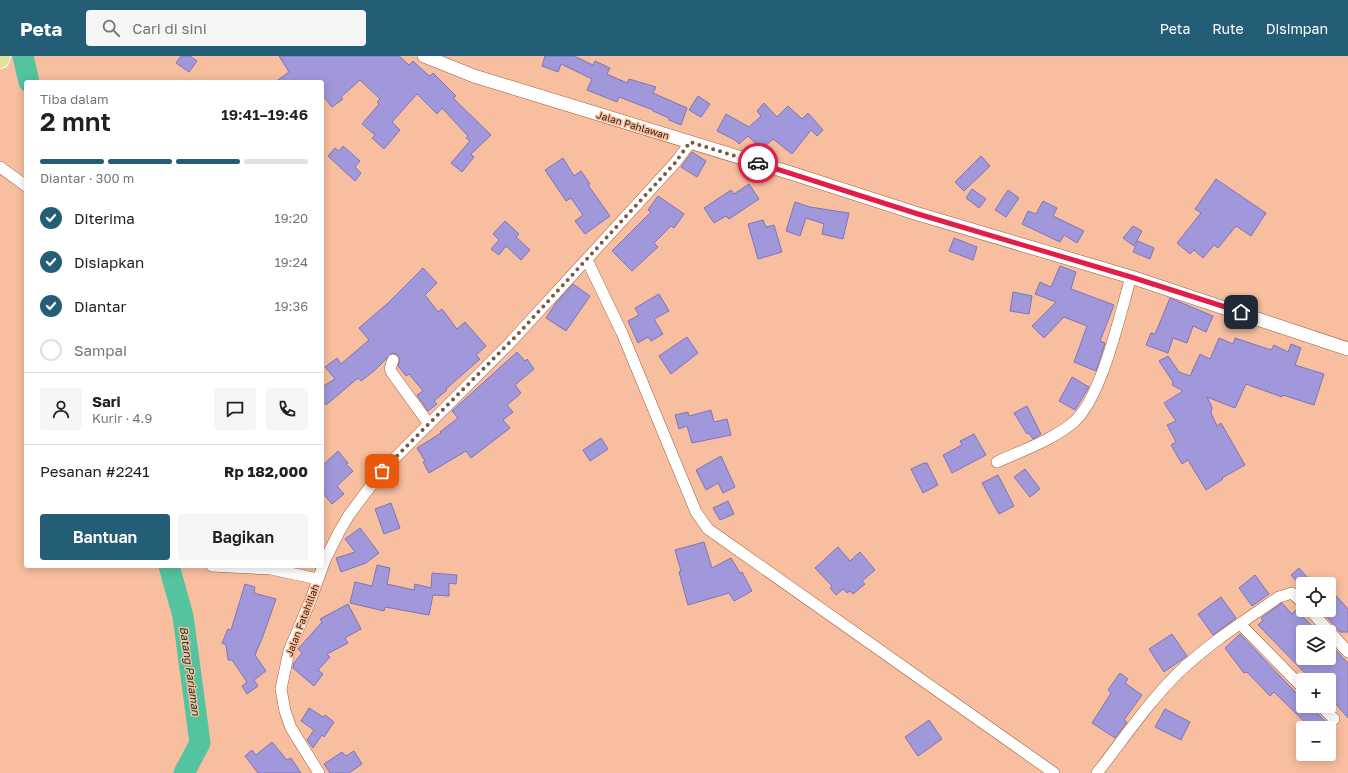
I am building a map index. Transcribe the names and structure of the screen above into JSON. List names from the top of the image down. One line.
{"streets":{"street":["Jalan Pahlawan","Jalan Fatahillah"]},"crossings":[["Jalan Pahlawan","Jalan Fatahillah"]],"water":["Batang Pariaman"],"page":{"header":"Peta","search":"Cari di sini","nav":["Peta","Rute","Disimpan"],"heading":["2 mnt","Tiba dalam","19:41–19:46"],"panel":["Sari","Kurir · 4.9","Pesanan #2241","Rp 182,000"],"bar":"Diantar · 300 m","list":[["Diterima","19:20"],["Disiapkan","19:24"],["Diantar","19:36"],"Sampai"],"buttons":["Bantuan","Bagikan"],"map_buttons":["+","−"]}}
